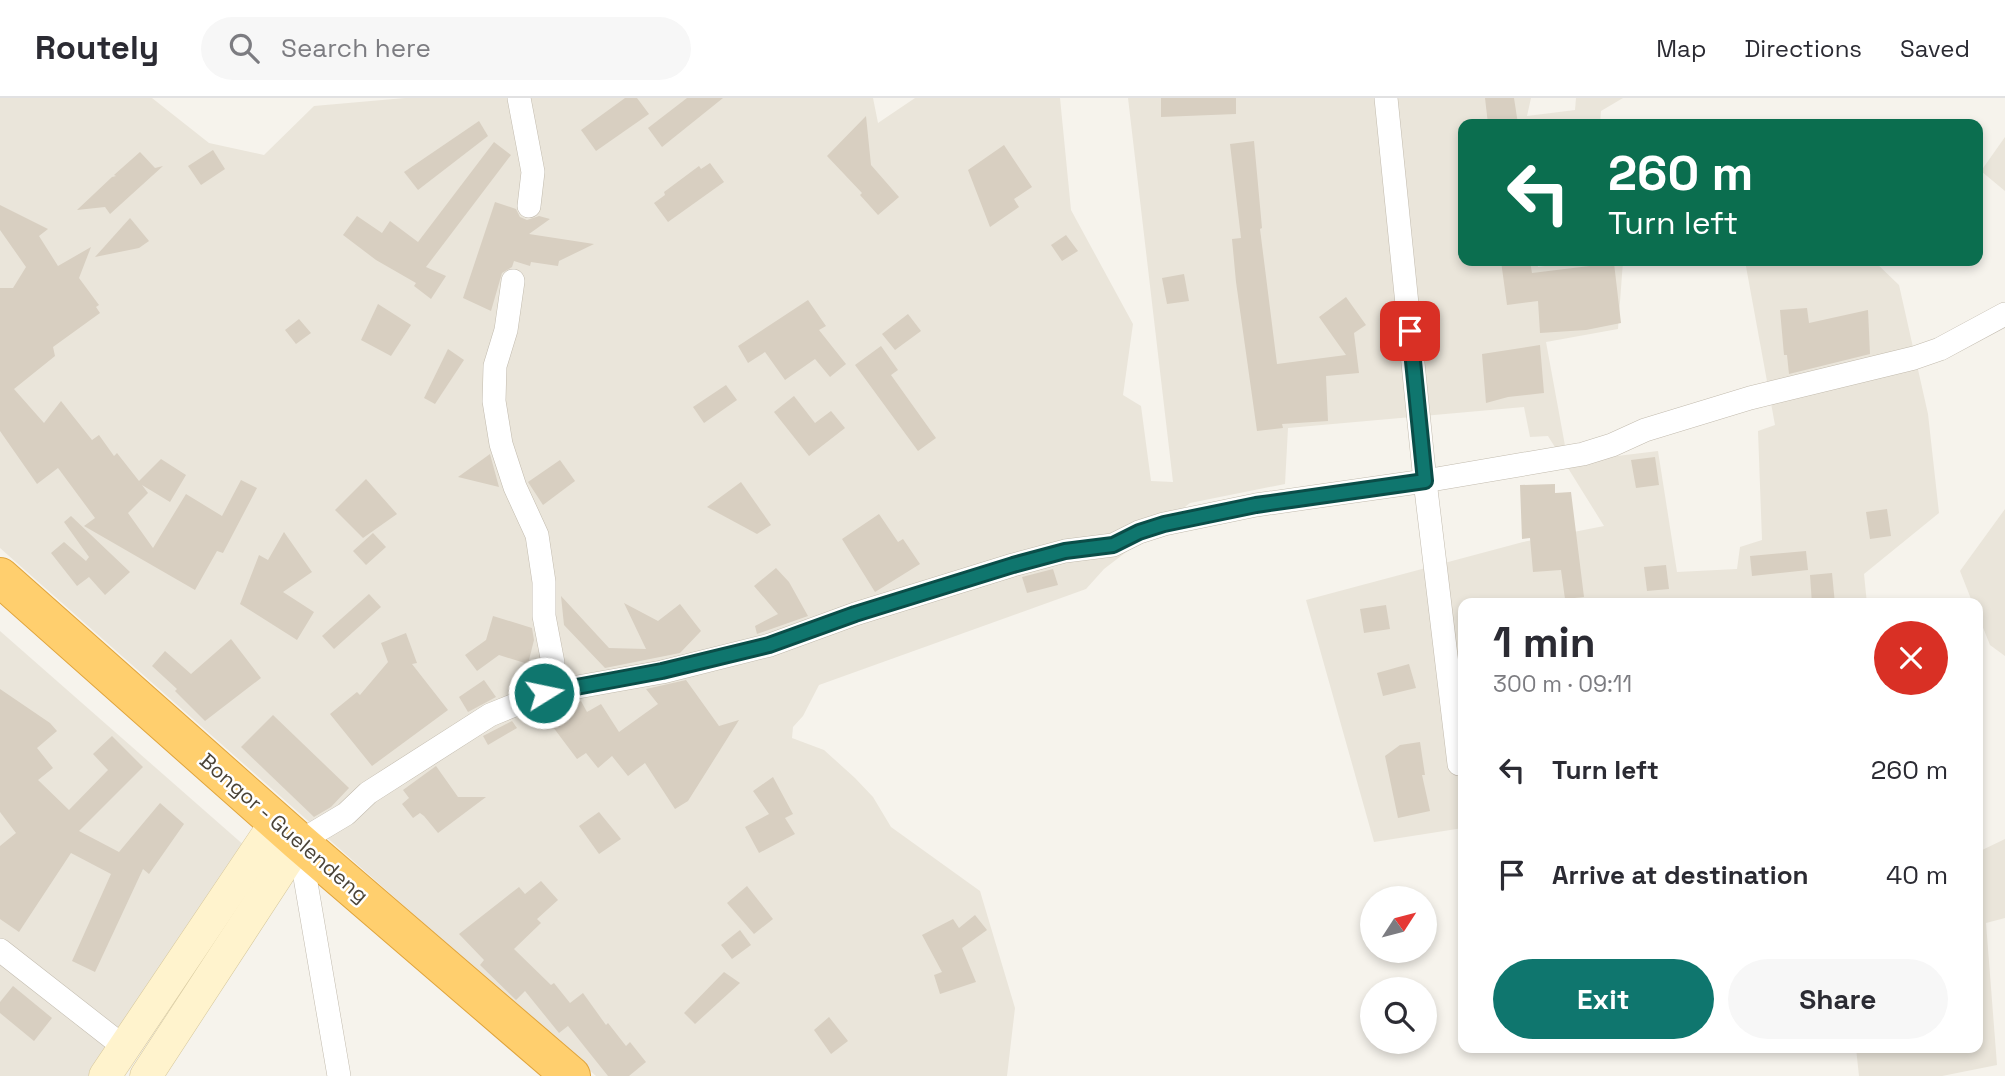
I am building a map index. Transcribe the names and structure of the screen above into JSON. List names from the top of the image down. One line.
{"streets":{"highway":["Bongor - Guelendeng"]},"north":"top right","page":{"header":"Routely","search":"Search here","nav":["Map","Directions","Saved"],"turn":["260 m","Turn left"],"heading":["1 min","300 m · 09:11"],"list":[{"name":"Turn left","value":"260 m"},{"name":"Arrive at destination","value":"40 m"}],"buttons":["Exit","Share"]}}
